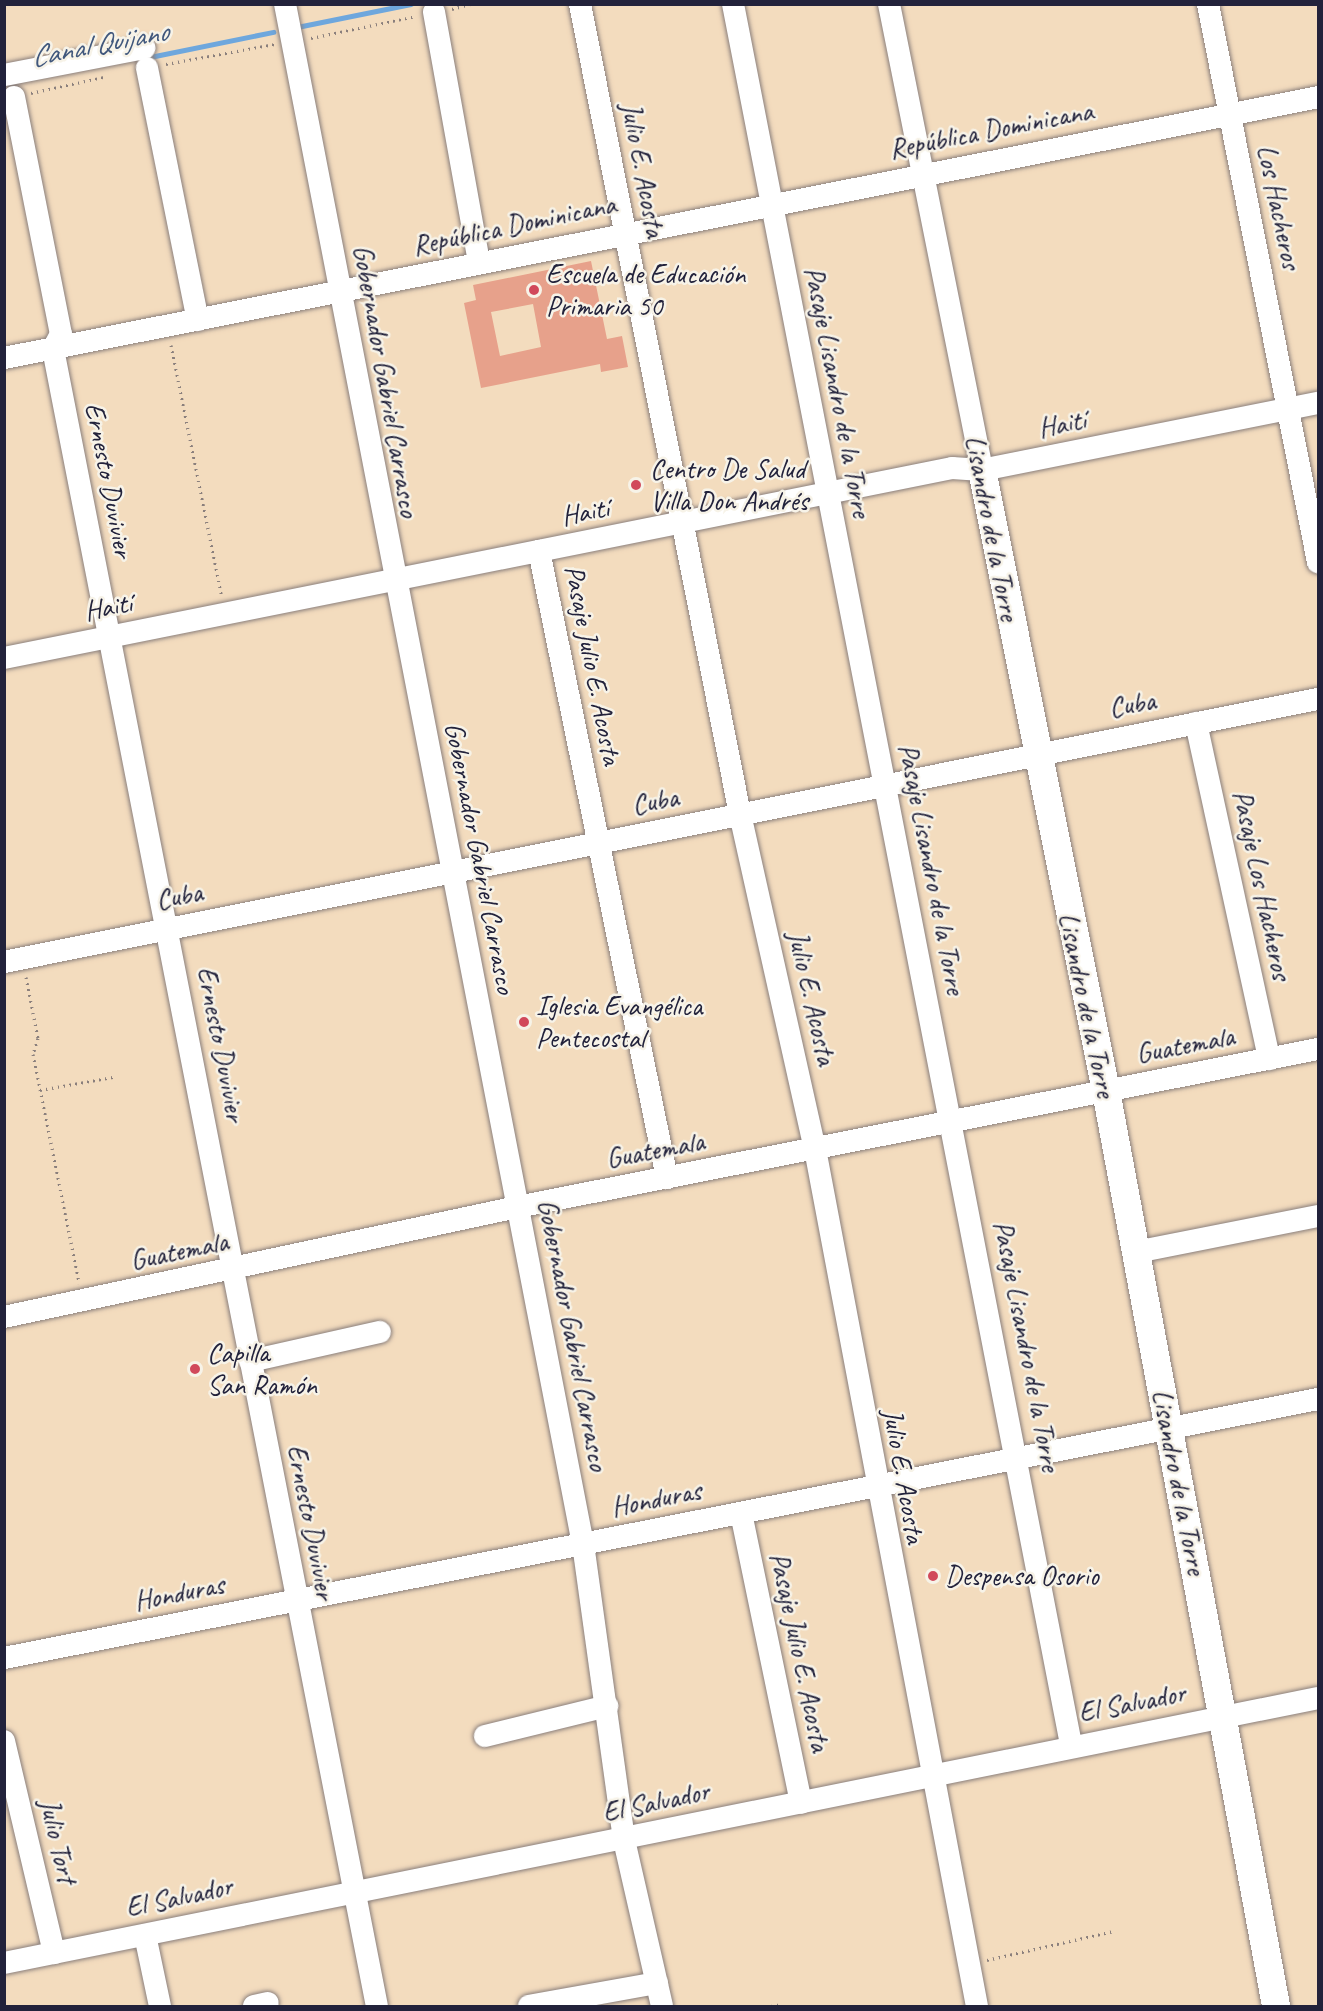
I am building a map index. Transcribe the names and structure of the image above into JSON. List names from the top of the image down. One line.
{"streets":{"main road":["Lisandro de la Torre"],"street":["República Dominicana","Julio E. Acosta","Los Hacheros","Gobernador Gabriel Carrasco","Pasaje Lisandro de la Torre","Haití","Ernesto Duvivier","Pasaje Julio E. Acosta","Cuba","Pasaje Los Hacheros","Guatemala","Honduras","El Salvador","Julio Tort"]},"crossings":[["República Dominicana","Julio E. Acosta"],["República Dominicana","Los Hacheros"],["República Dominicana","Gobernador Gabriel Carrasco"],["República Dominicana","Pasaje Lisandro de la Torre"],["República Dominicana","Ernesto Duvivier"],["República Dominicana","Lisandro de la Torre"],["Julio E. Acosta","Haití"],["Julio E. Acosta","Cuba"],["Julio E. Acosta","Guatemala"],["Julio E. Acosta","Honduras"],["Julio E. Acosta","El Salvador"],["Los Hacheros","Haití"],["Gobernador Gabriel Carrasco","Haití"],["Gobernador Gabriel Carrasco","Cuba"],["Gobernador Gabriel Carrasco","Guatemala"],["Gobernador Gabriel Carrasco","Honduras"],["Gobernador Gabriel Carrasco","El Salvador"],["Pasaje Lisandro de la Torre","Haití"],["Pasaje Lisandro de la Torre","Cuba"],["Pasaje Lisandro de la Torre","Guatemala"],["Pasaje Lisandro de la Torre","Honduras"],["Pasaje Lisandro de la Torre","El Salvador"],["Haití","Ernesto Duvivier"],["Haití","Lisandro de la Torre"],["Haití","Pasaje Julio E. Acosta"],["Ernesto Duvivier","Cuba"],["Ernesto Duvivier","Guatemala"],["Ernesto Duvivier","Honduras"],["Ernesto Duvivier","El Salvador"],["Lisandro de la Torre","Cuba"],["Lisandro de la Torre","Guatemala"],["Lisandro de la Torre","Honduras"],["Lisandro de la Torre","El Salvador"],["Pasaje Julio E. Acosta","Cuba"],["Pasaje Julio E. Acosta","Guatemala"],["Pasaje Julio E. Acosta","Honduras"],["Pasaje Julio E. Acosta","El Salvador"],["Cuba","Pasaje Los Hacheros"],["Pasaje Los Hacheros","Guatemala"],["El Salvador","Julio Tort"]],"water":["Canal Quijano"],"places":["Escuela de Educación Primaria 50","Centro De Salud Villa Don Andrés","Iglesia Evangélica Pentecostal","Capilla San Ramón","Despensa Osorio"]}
